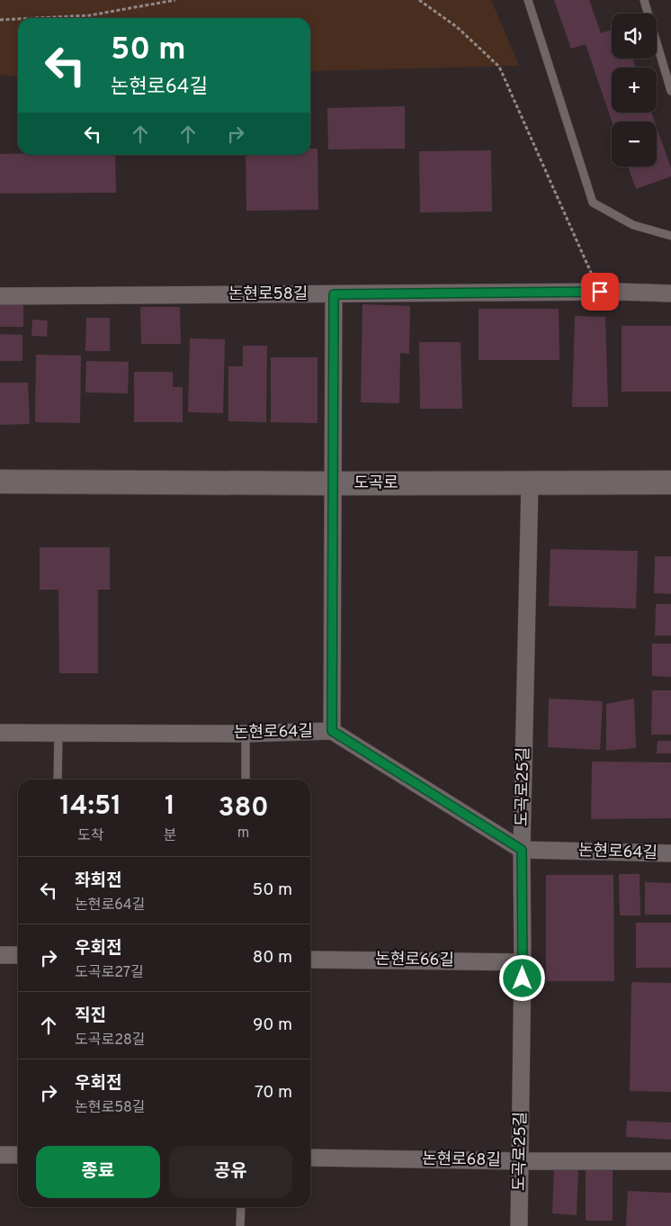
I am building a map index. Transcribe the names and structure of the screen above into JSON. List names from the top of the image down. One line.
{"streets":{"main road":["도곡로"],"street":["논현로58길","논현로64길","도곡로25길","논현로66길","논현로68길"]},"crossings":[["도곡로","도곡로25길"],["논현로64길","도곡로25길"],["도곡로25길","논현로66길"],["도곡로25길","논현로68길"]],"page":{"map_buttons":["+","−"],"turn":["50 m","논현로64길"],"eta":["14:51","도착","1","분","380","m"],"list":[{"name":"좌회전","note":"논현로64길","value":"50 m"},{"name":"우회전","note":"도곡로27길","value":"80 m"},{"name":"직진","note":"도곡로28길","value":"90 m"},{"name":"우회전","note":"논현로58길","value":"70 m"}],"buttons":["종료","공유"]}}
